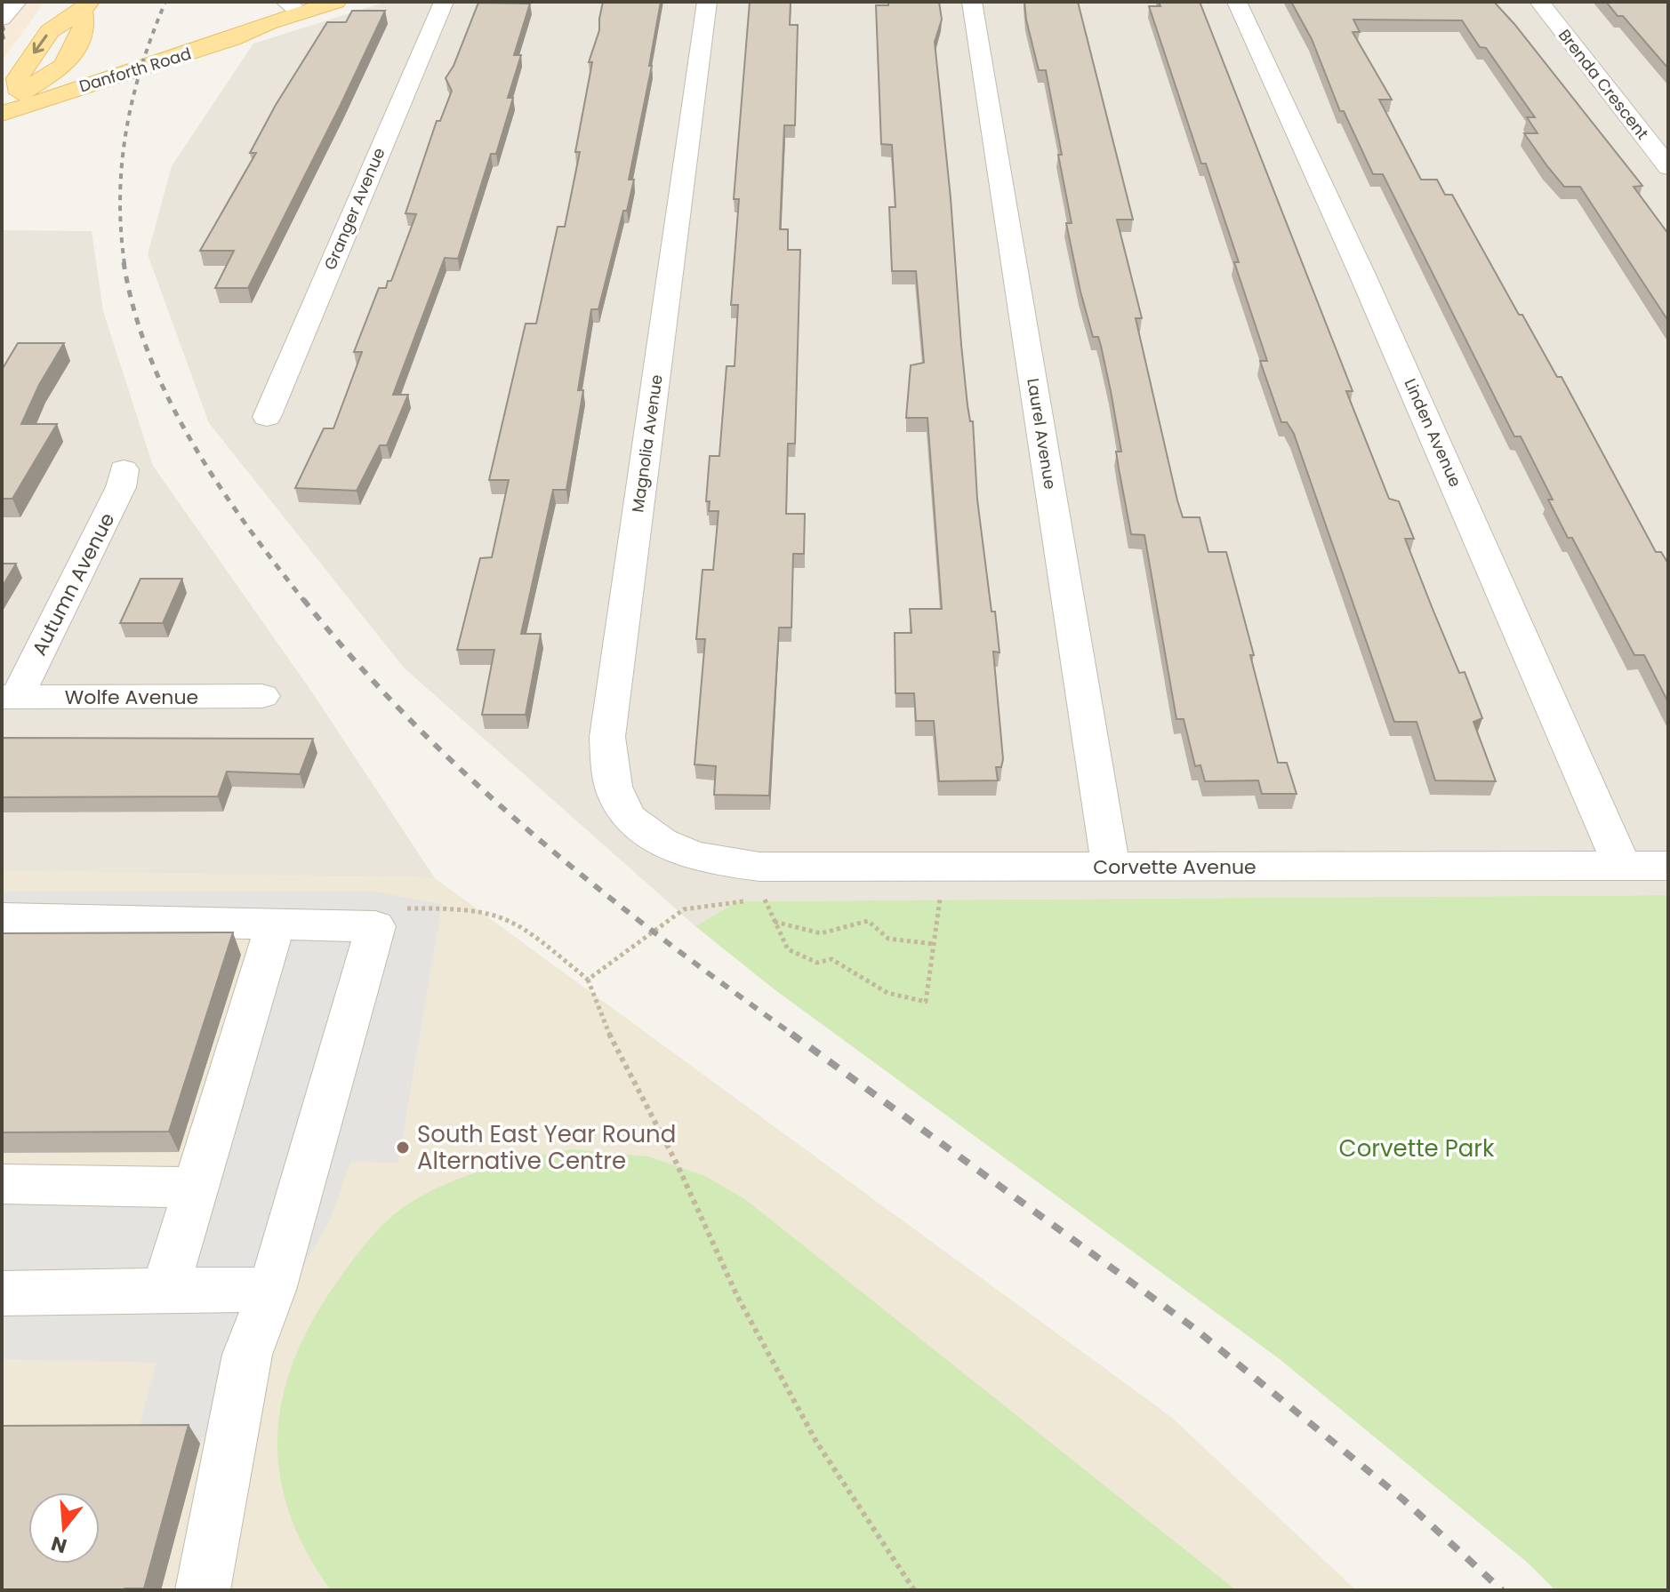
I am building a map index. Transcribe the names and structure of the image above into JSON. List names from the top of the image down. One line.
{"streets":{"main road":["Danforth Road"],"street":["Brenda Crescent","Granger Avenue","Linden Avenue","Laurel Avenue","Magnolia Avenue","Autumn Avenue","Wolfe Avenue","Corvette Avenue"]},"crossings":[["Linden Avenue","Corvette Avenue"],["Laurel Avenue","Corvette Avenue"],["Magnolia Avenue","Corvette Avenue"],["Autumn Avenue","Wolfe Avenue"]],"parks":["Corvette Park"],"places":["South East Year Round Alternative Centre"],"north":"bottom"}
